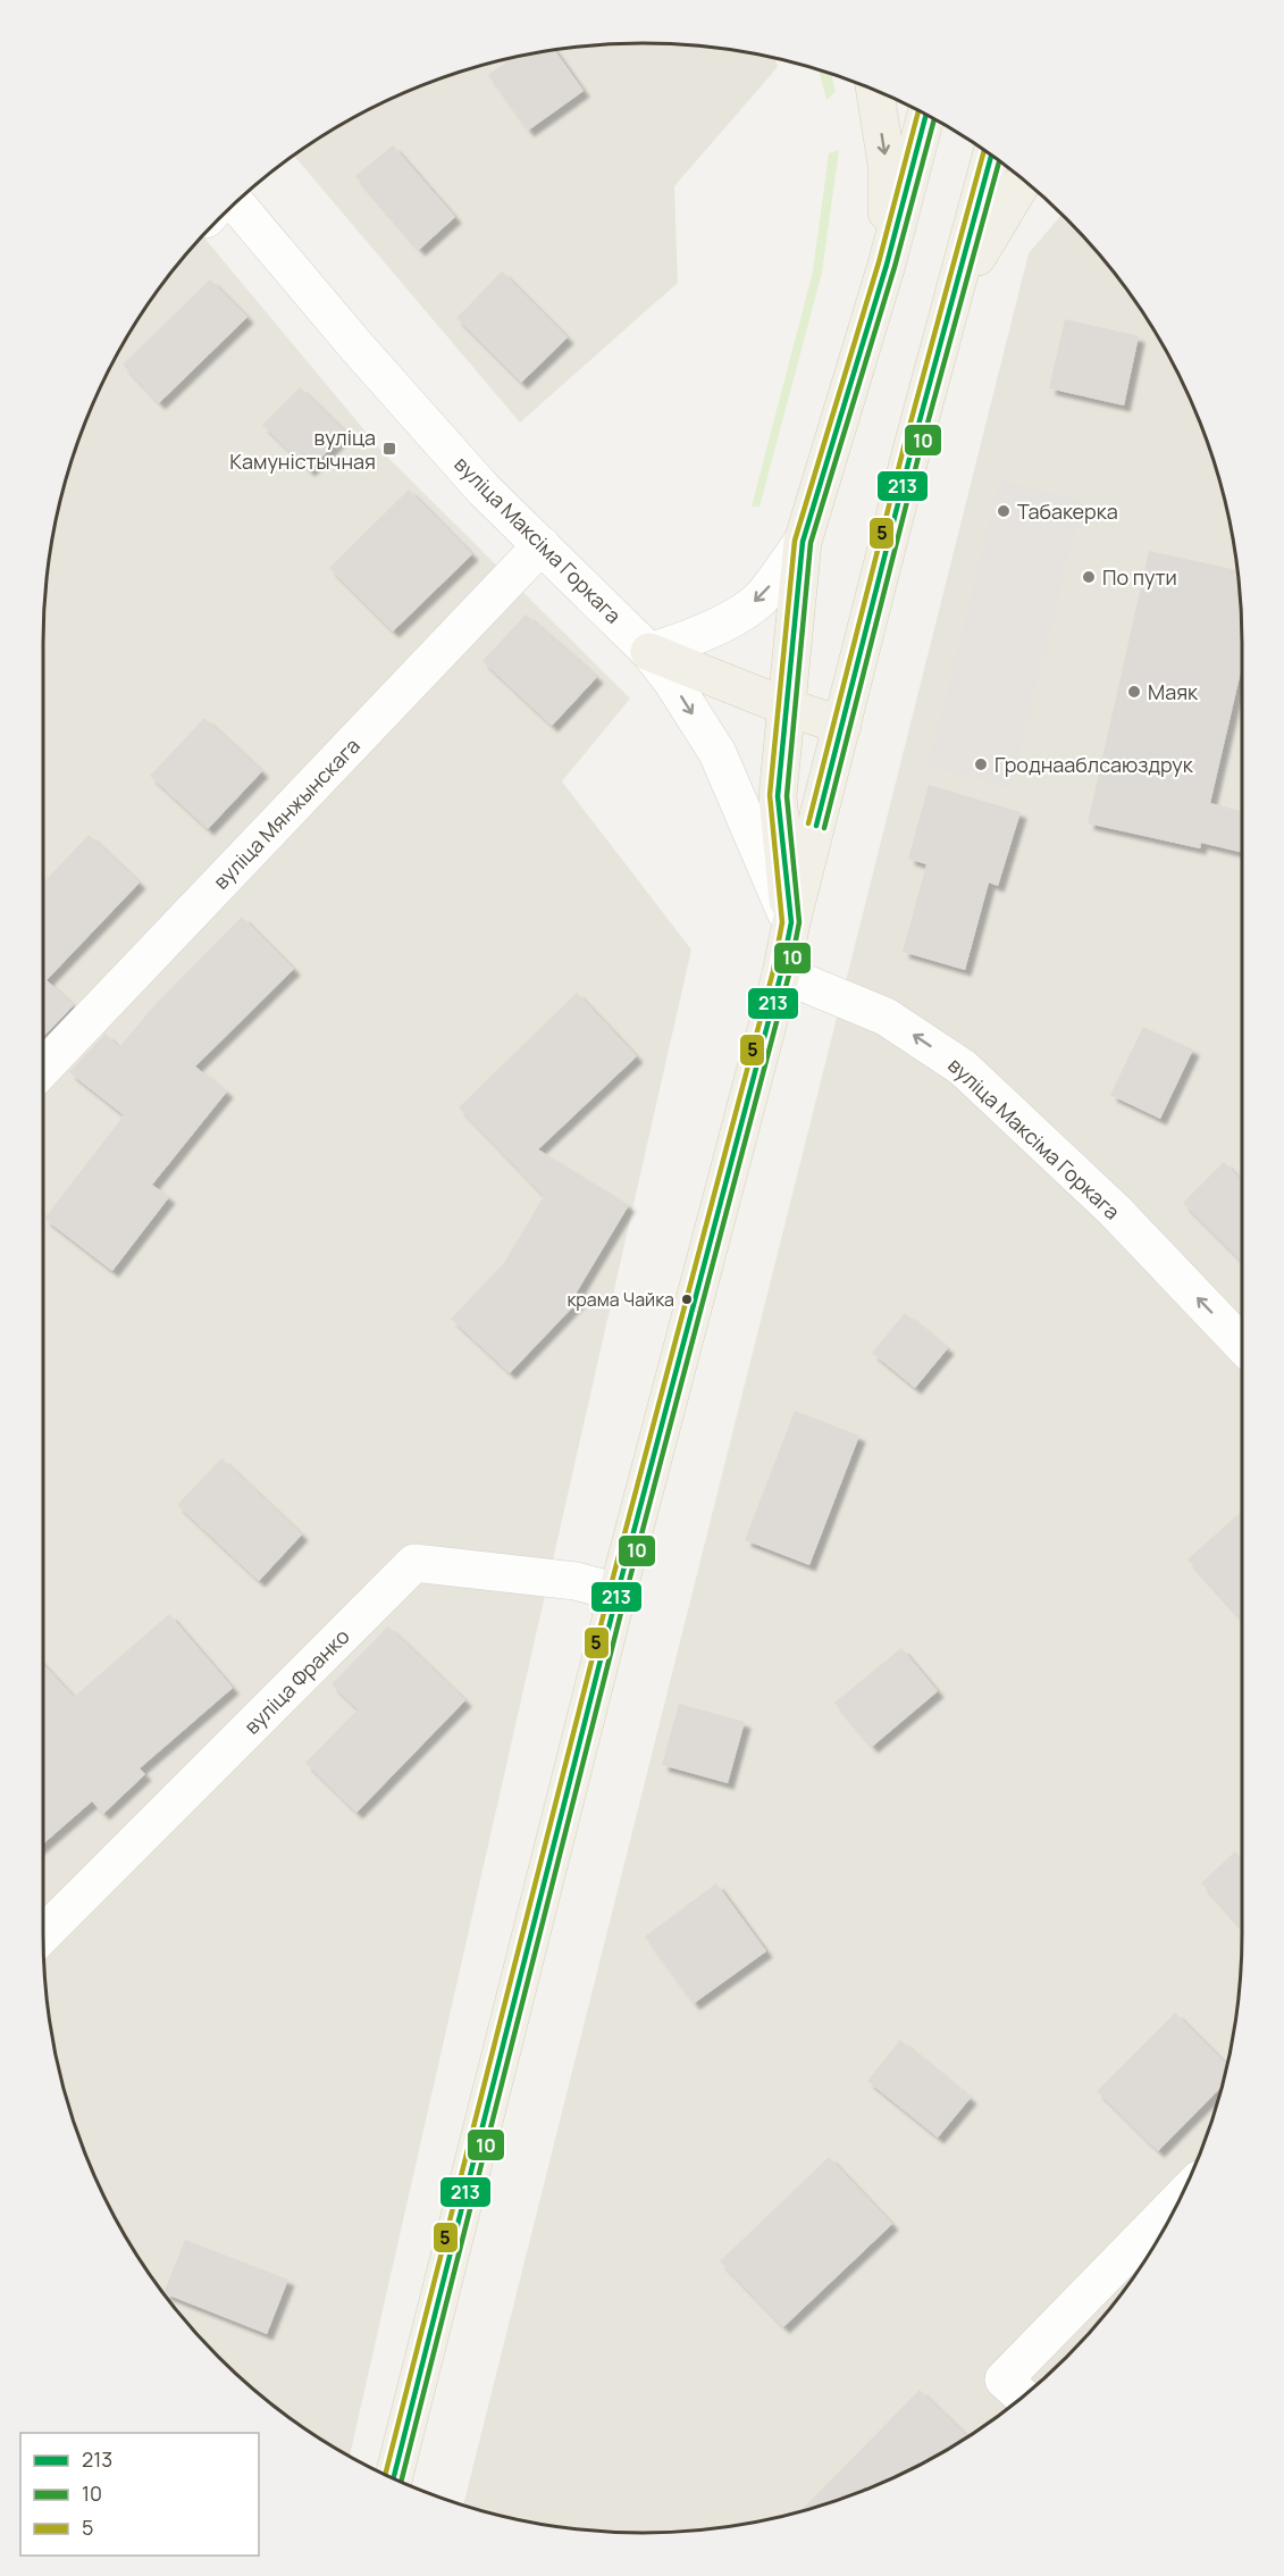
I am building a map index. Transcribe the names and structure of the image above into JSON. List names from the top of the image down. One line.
{"streets":{"street":["вуліца Максіма Горкага","вуліца Мянжынскага","вуліца Франко"]},"crossings":[["вуліца Максіма Горкага","вуліца Мянжынскага"]],"places":{"transit":["вуліца Камуністычная"],"other":["Табакерка","По пути","Маяк","Гроднааблсаюздрук","крама Чайка"]},"lines":["transit line 5","transit line 213","transit line 10"],"legend":["213","10","5"]}
